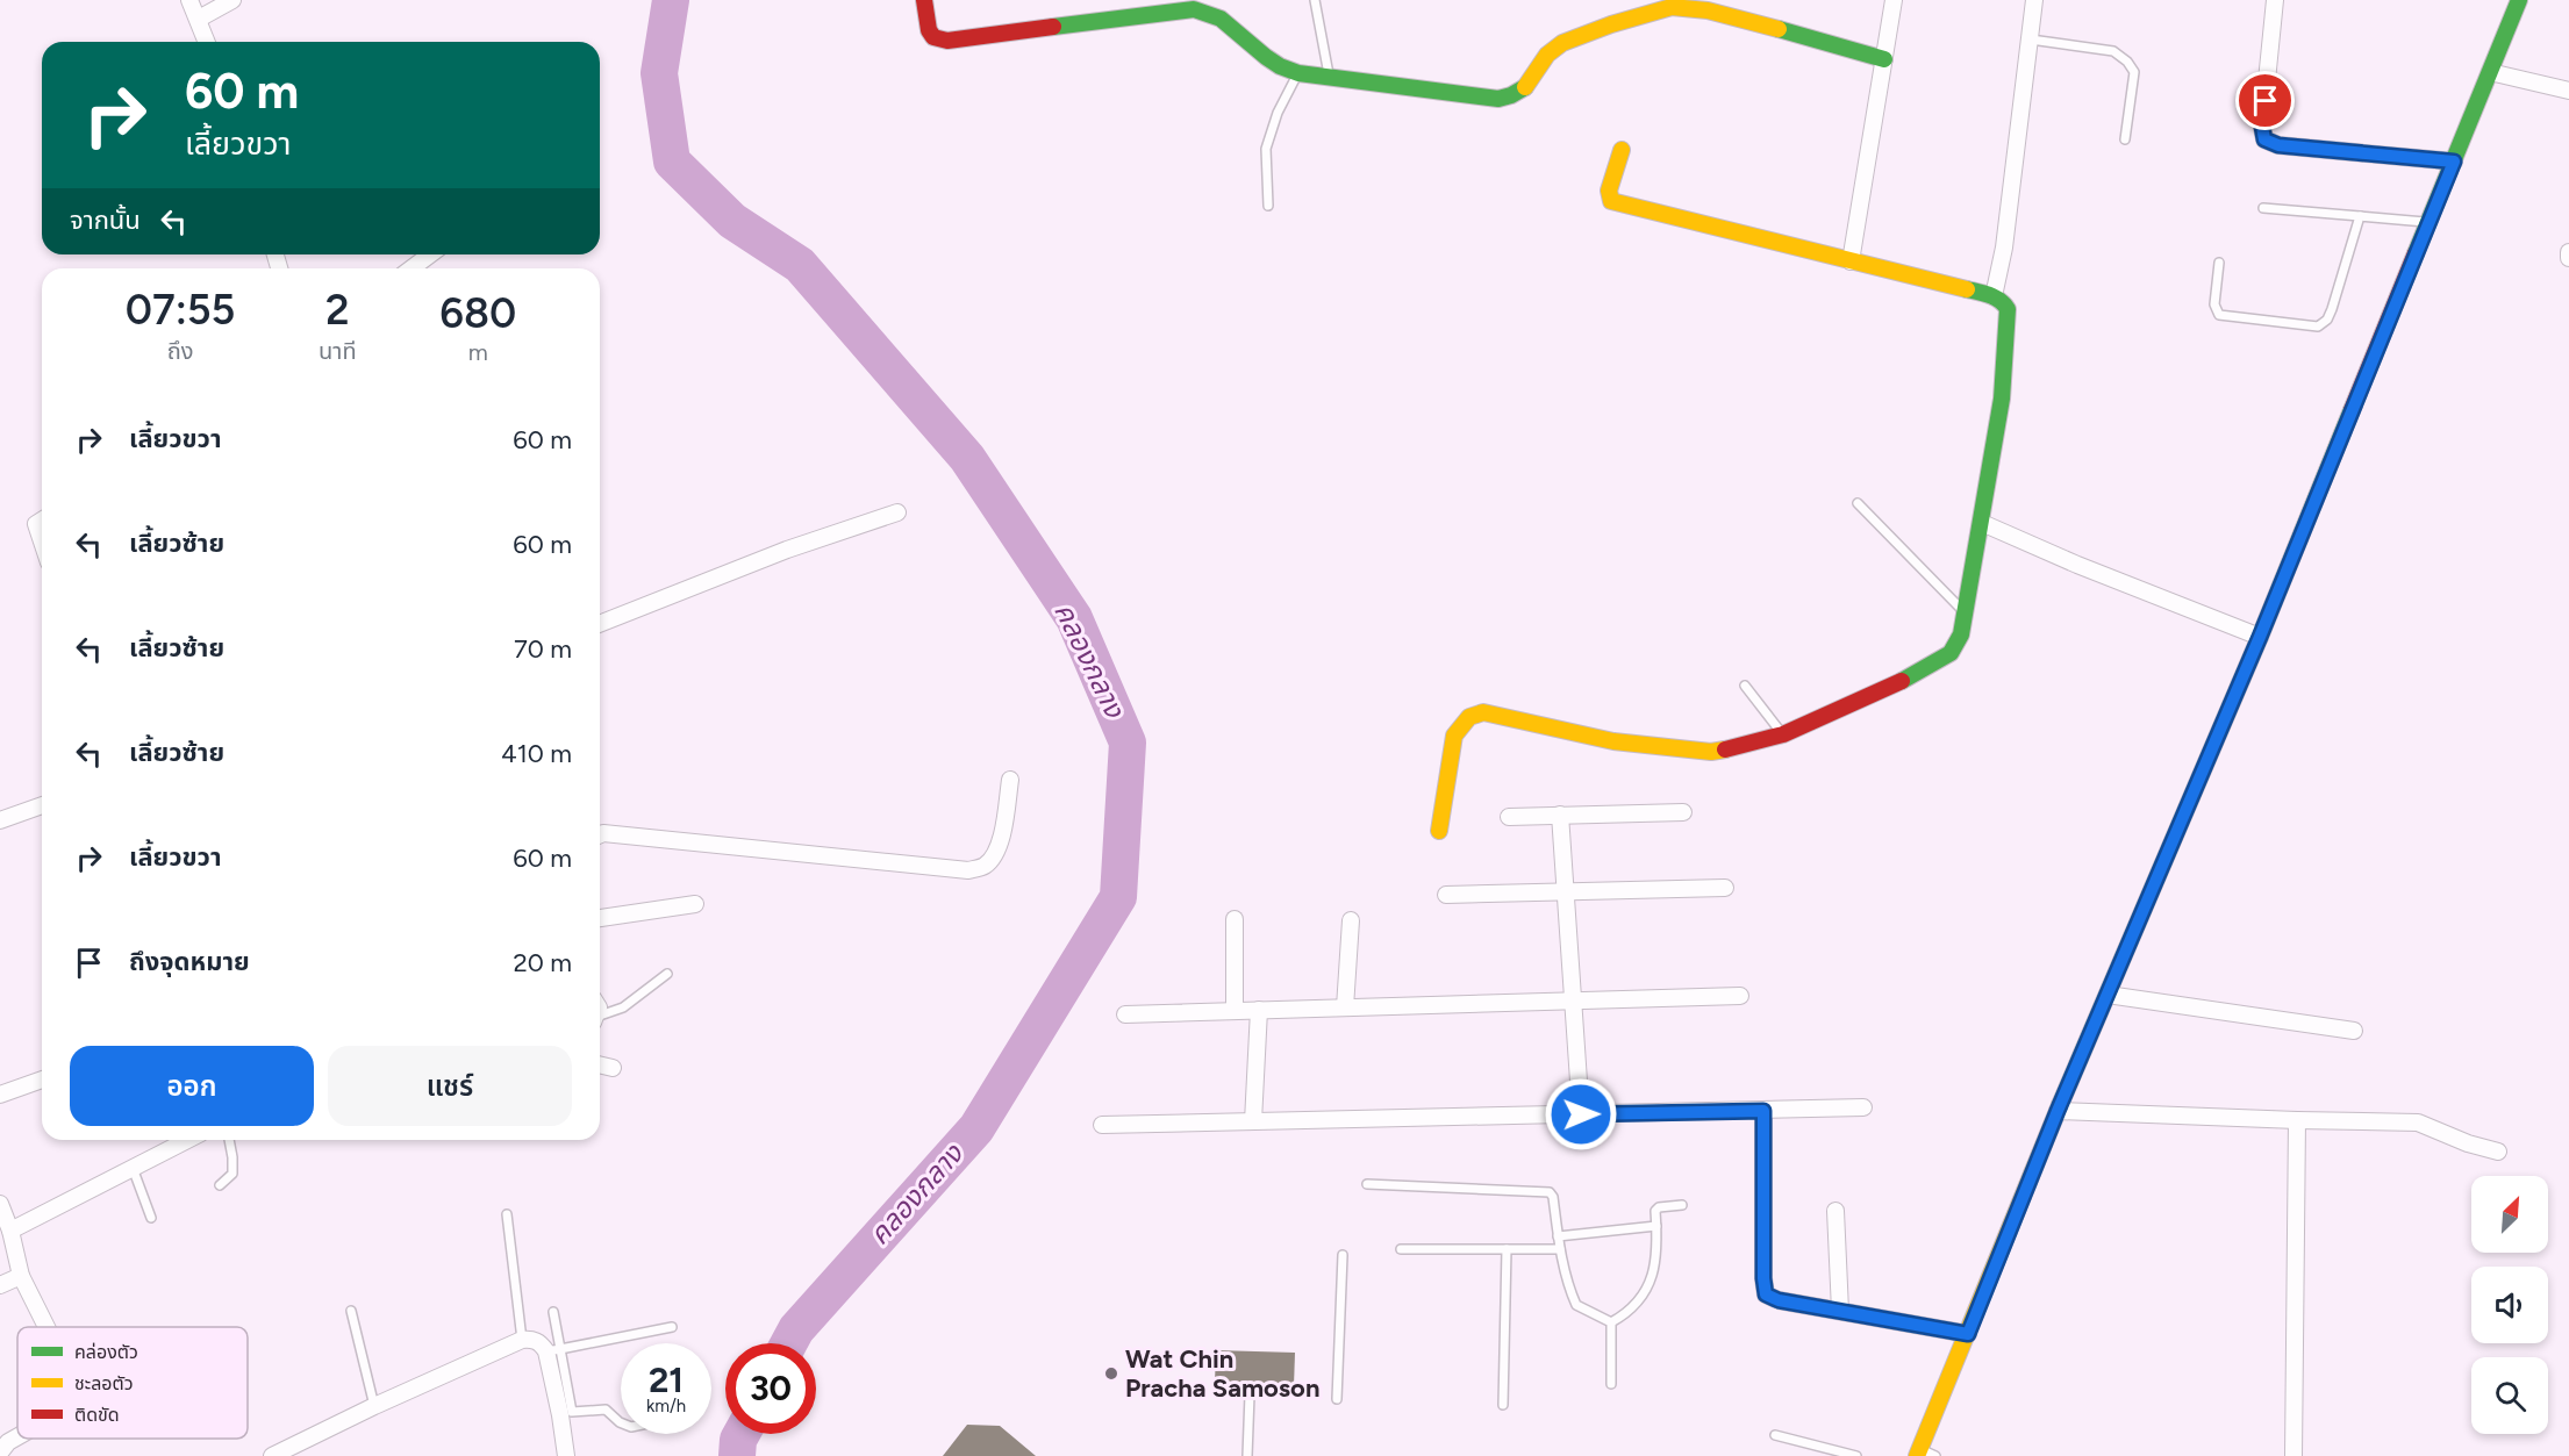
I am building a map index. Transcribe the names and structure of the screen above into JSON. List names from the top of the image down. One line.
{"water":["คลองกลาง"],"places":["Wat Chin Pracha Samoson"],"legend":["คล่องตัว","ชะลอตัว","ติดขัด"],"north":"top right","page":{"turn":["60 m","เลี้ยวขวา"],"then":"จากนั้น","eta":["07:55","ถึง","2","นาที","680","m"],"list":[{"name":"เลี้ยวขวา","value":"60 m"},{"name":"เลี้ยวซ้าย","value":"60 m"},{"name":"เลี้ยวซ้าย","value":"70 m"},{"name":"เลี้ยวซ้าย","value":"410 m"},{"name":"เลี้ยวขวา","value":"60 m"},{"name":"ถึงจุดหมาย","value":"20 m"}],"buttons":["ออก","แชร์"],"speed":"21 km/h","limit":"30"}}
